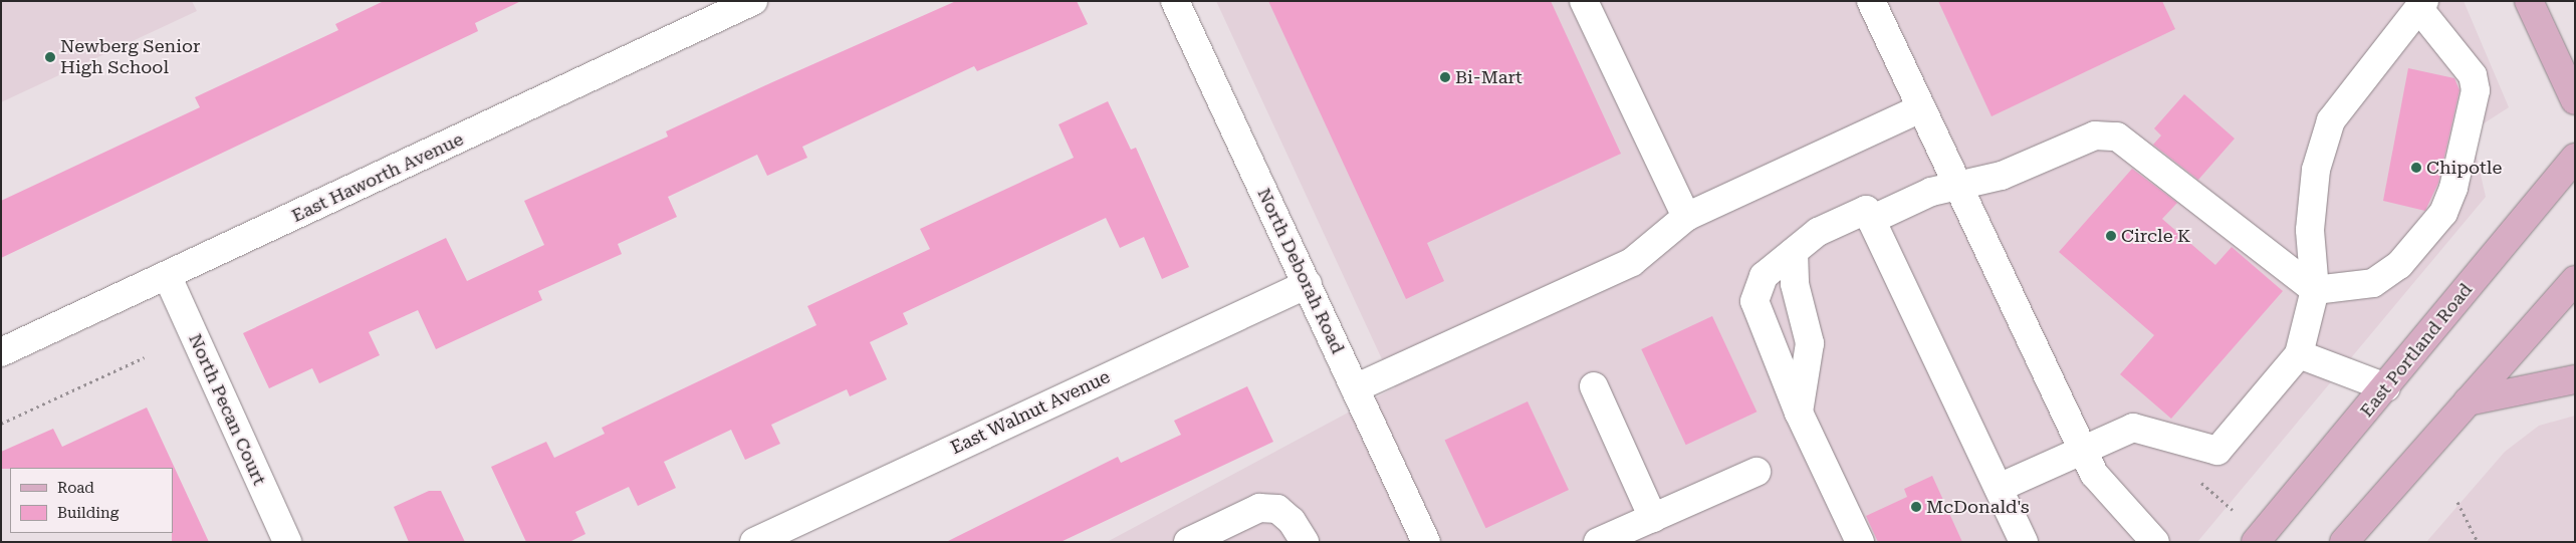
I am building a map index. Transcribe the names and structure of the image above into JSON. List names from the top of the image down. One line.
{"streets":{"main road":["East Portland Road"],"street":["East Haworth Avenue","North Deborah Road","North Pecan Court","East Walnut Avenue"]},"crossings":[["East Haworth Avenue","North Pecan Court"],["North Deborah Road","East Walnut Avenue"]],"places":["Newberg Senior High School","Bi-Mart","Chipotle","Circle K","McDonald's"],"legend":["Road","Building"]}
